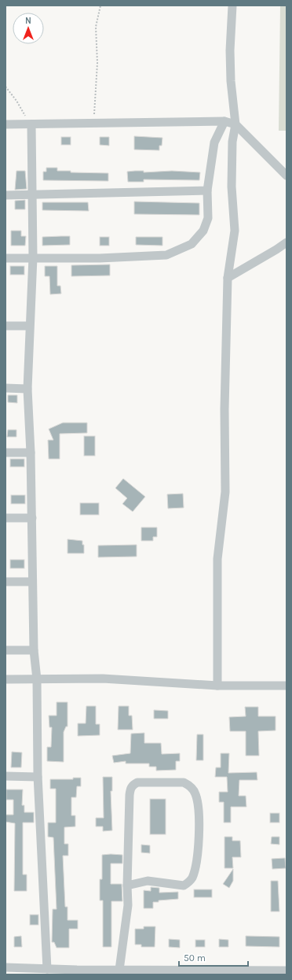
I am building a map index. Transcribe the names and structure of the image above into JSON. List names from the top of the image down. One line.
{"scale_bar":"50 m","north":"top"}
